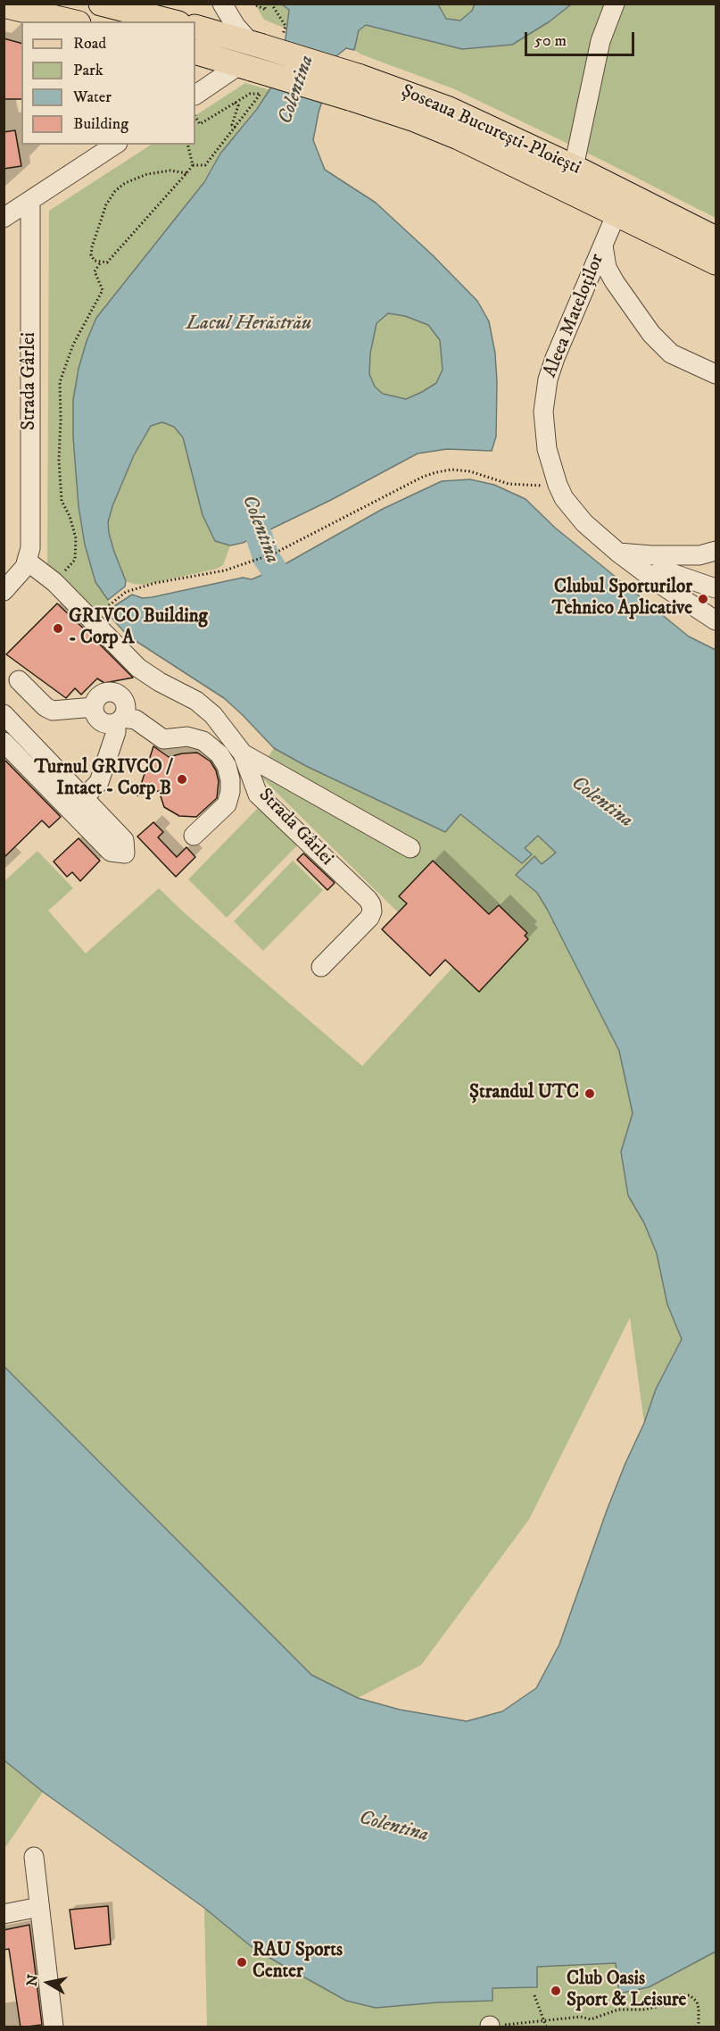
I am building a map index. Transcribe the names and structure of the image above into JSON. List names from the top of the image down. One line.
{"streets":{"main road":["Șoseaua București-Ploiești"],"street":["Aleea Mateloților","Strada Gârlei"]},"crossings":[["Șoseaua București-Ploiești","Aleea Mateloților"]],"water":["Colentina","Lacul Herăstrău"],"places":["Clubul Sporturilor Tehnico Aplicative","GRIVCO Building - Corp A","Turnul GRIVCO / Intact - Corp B","Ștrandul UTC","RAU Sports Center","Club Oasis Sport & Leisure"],"legend":["Road","Park","Water","Building"],"scale_bar":"50 m","north":"left"}
